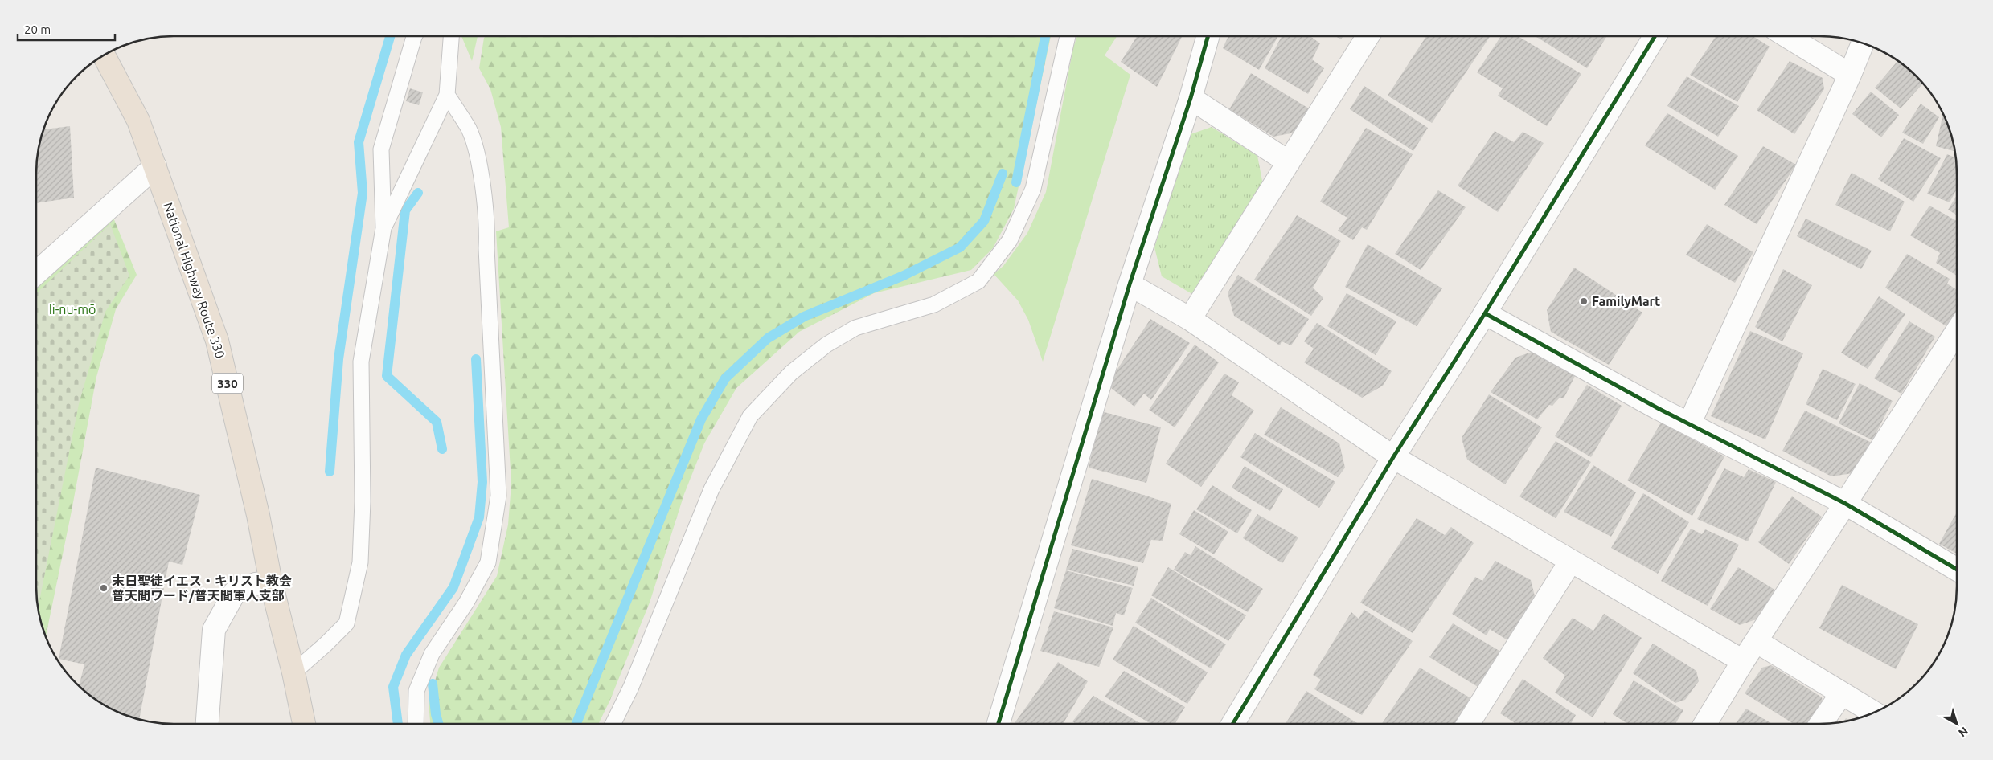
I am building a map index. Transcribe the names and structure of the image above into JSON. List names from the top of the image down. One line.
{"streets":{"highway":["National Highway Route 330","330"]},"parks":["Ii-nu-mō"],"places":["FamilyMart","末日聖徒イエス・キリスト教会 普天間ワード/普天間軍人支部"],"scale_bar":"20 m","north":"bottom right"}
